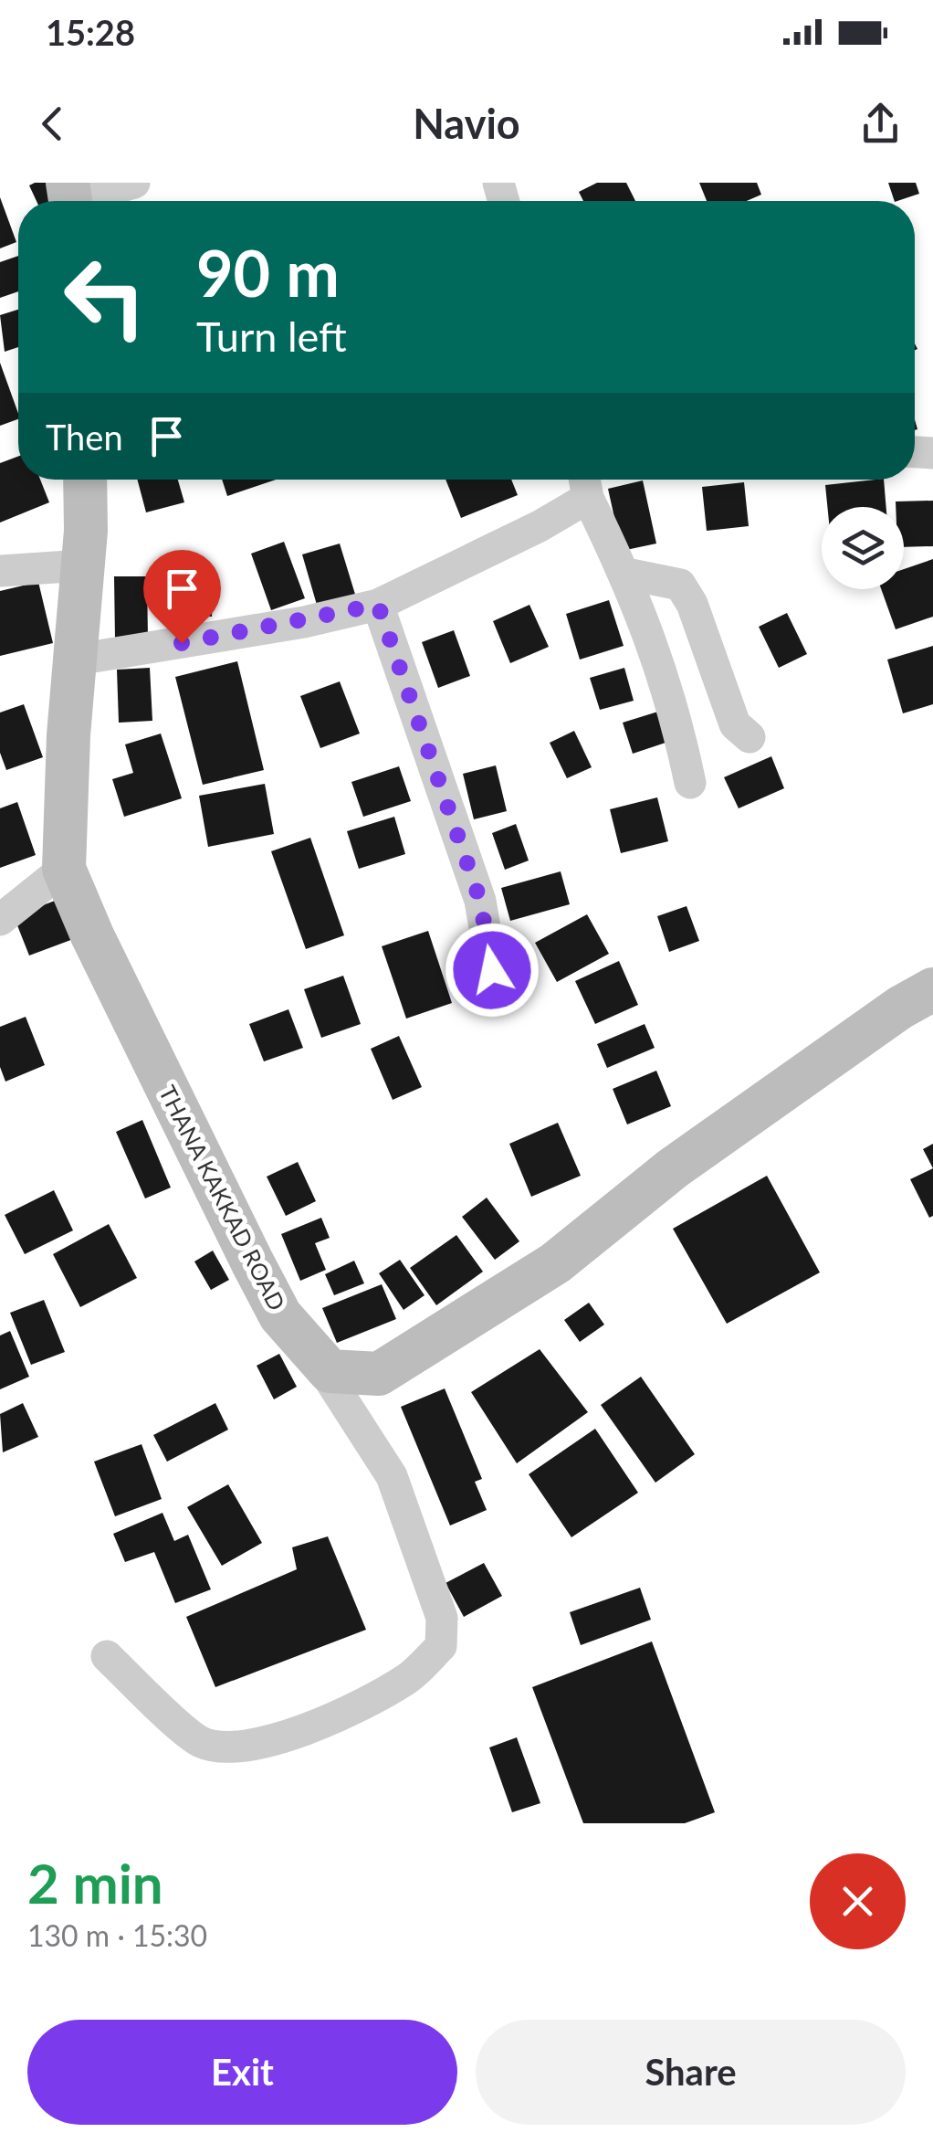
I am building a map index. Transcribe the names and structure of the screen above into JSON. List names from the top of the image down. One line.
{"streets":{"main road":["THANA KAKKAD ROAD"]},"page":{"status":"15:28","header":"Navio","turn":["90 m","Turn left"],"then":"Then","heading":["2 min","130 m · 15:30"],"buttons":["Exit","Share"]}}
